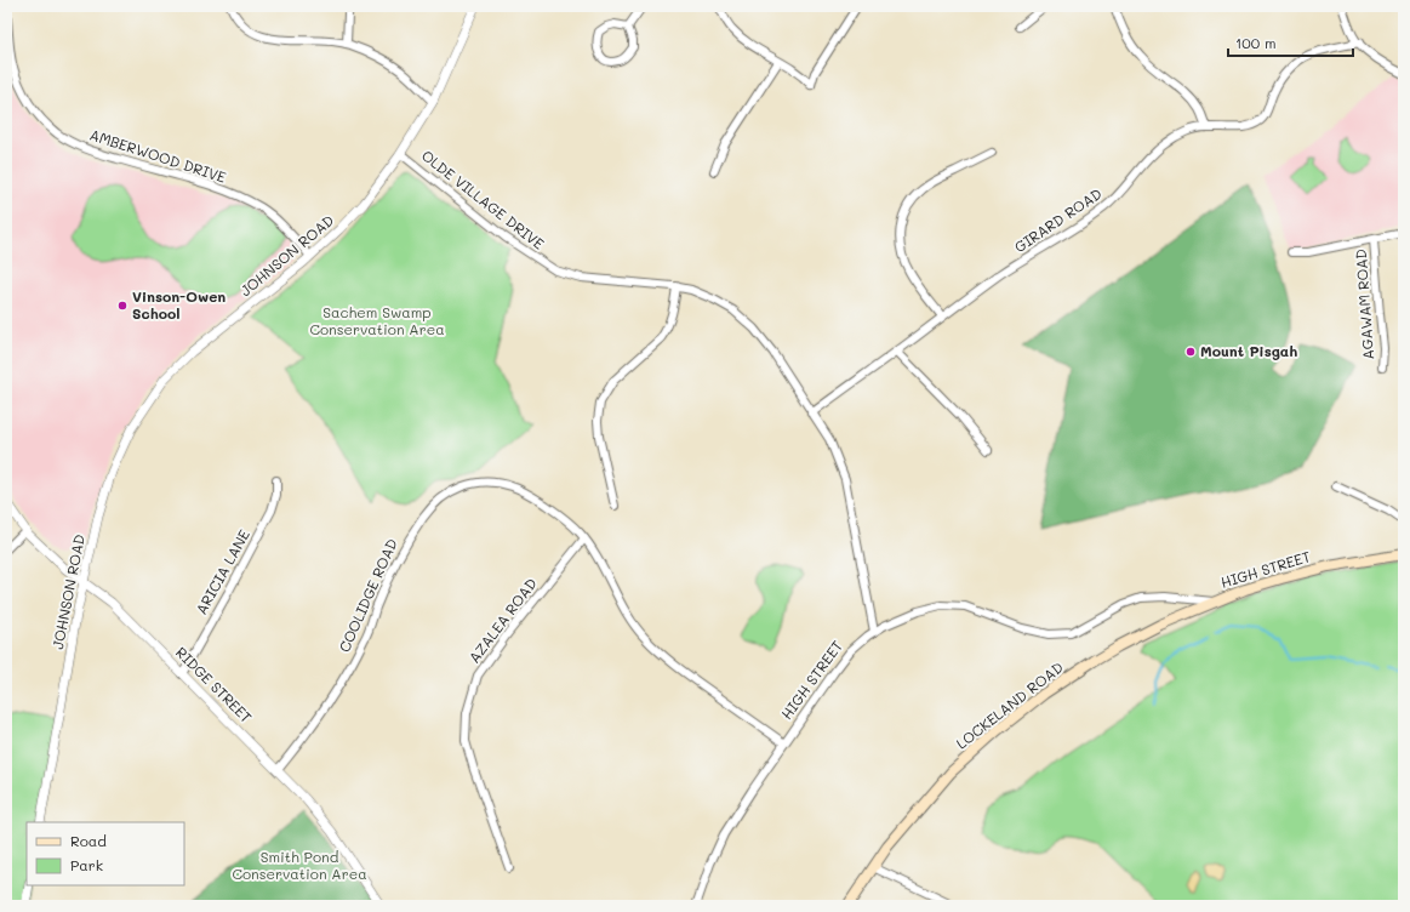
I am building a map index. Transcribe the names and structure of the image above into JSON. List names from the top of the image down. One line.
{"streets":{"main road":["HIGH STREET","LOCKELAND ROAD"],"street":["AMBERWOOD DRIVE","OLDE VILLAGE DRIVE","GIRARD ROAD","JOHNSON ROAD","AGAWAM ROAD","ARICIA LANE","COOLIDGE ROAD","AZALEA ROAD","RIDGE STREET"]},"crossings":[["AMBERWOOD DRIVE","JOHNSON ROAD"],["OLDE VILLAGE DRIVE","GIRARD ROAD"],["OLDE VILLAGE DRIVE","JOHNSON ROAD"],["OLDE VILLAGE DRIVE","HIGH STREET"],["JOHNSON ROAD","RIDGE STREET"],["HIGH STREET","COOLIDGE ROAD"],["HIGH STREET","LOCKELAND ROAD"],["ARICIA LANE","RIDGE STREET"],["COOLIDGE ROAD","AZALEA ROAD"],["COOLIDGE ROAD","RIDGE STREET"]],"parks":["Sachem Swamp Conservation Area","Smith Pond Conservation Area"],"places":["Vinson-Owen School","Mount Pisgah"],"legend":["Road","Park"],"scale_bar":"100 m"}
